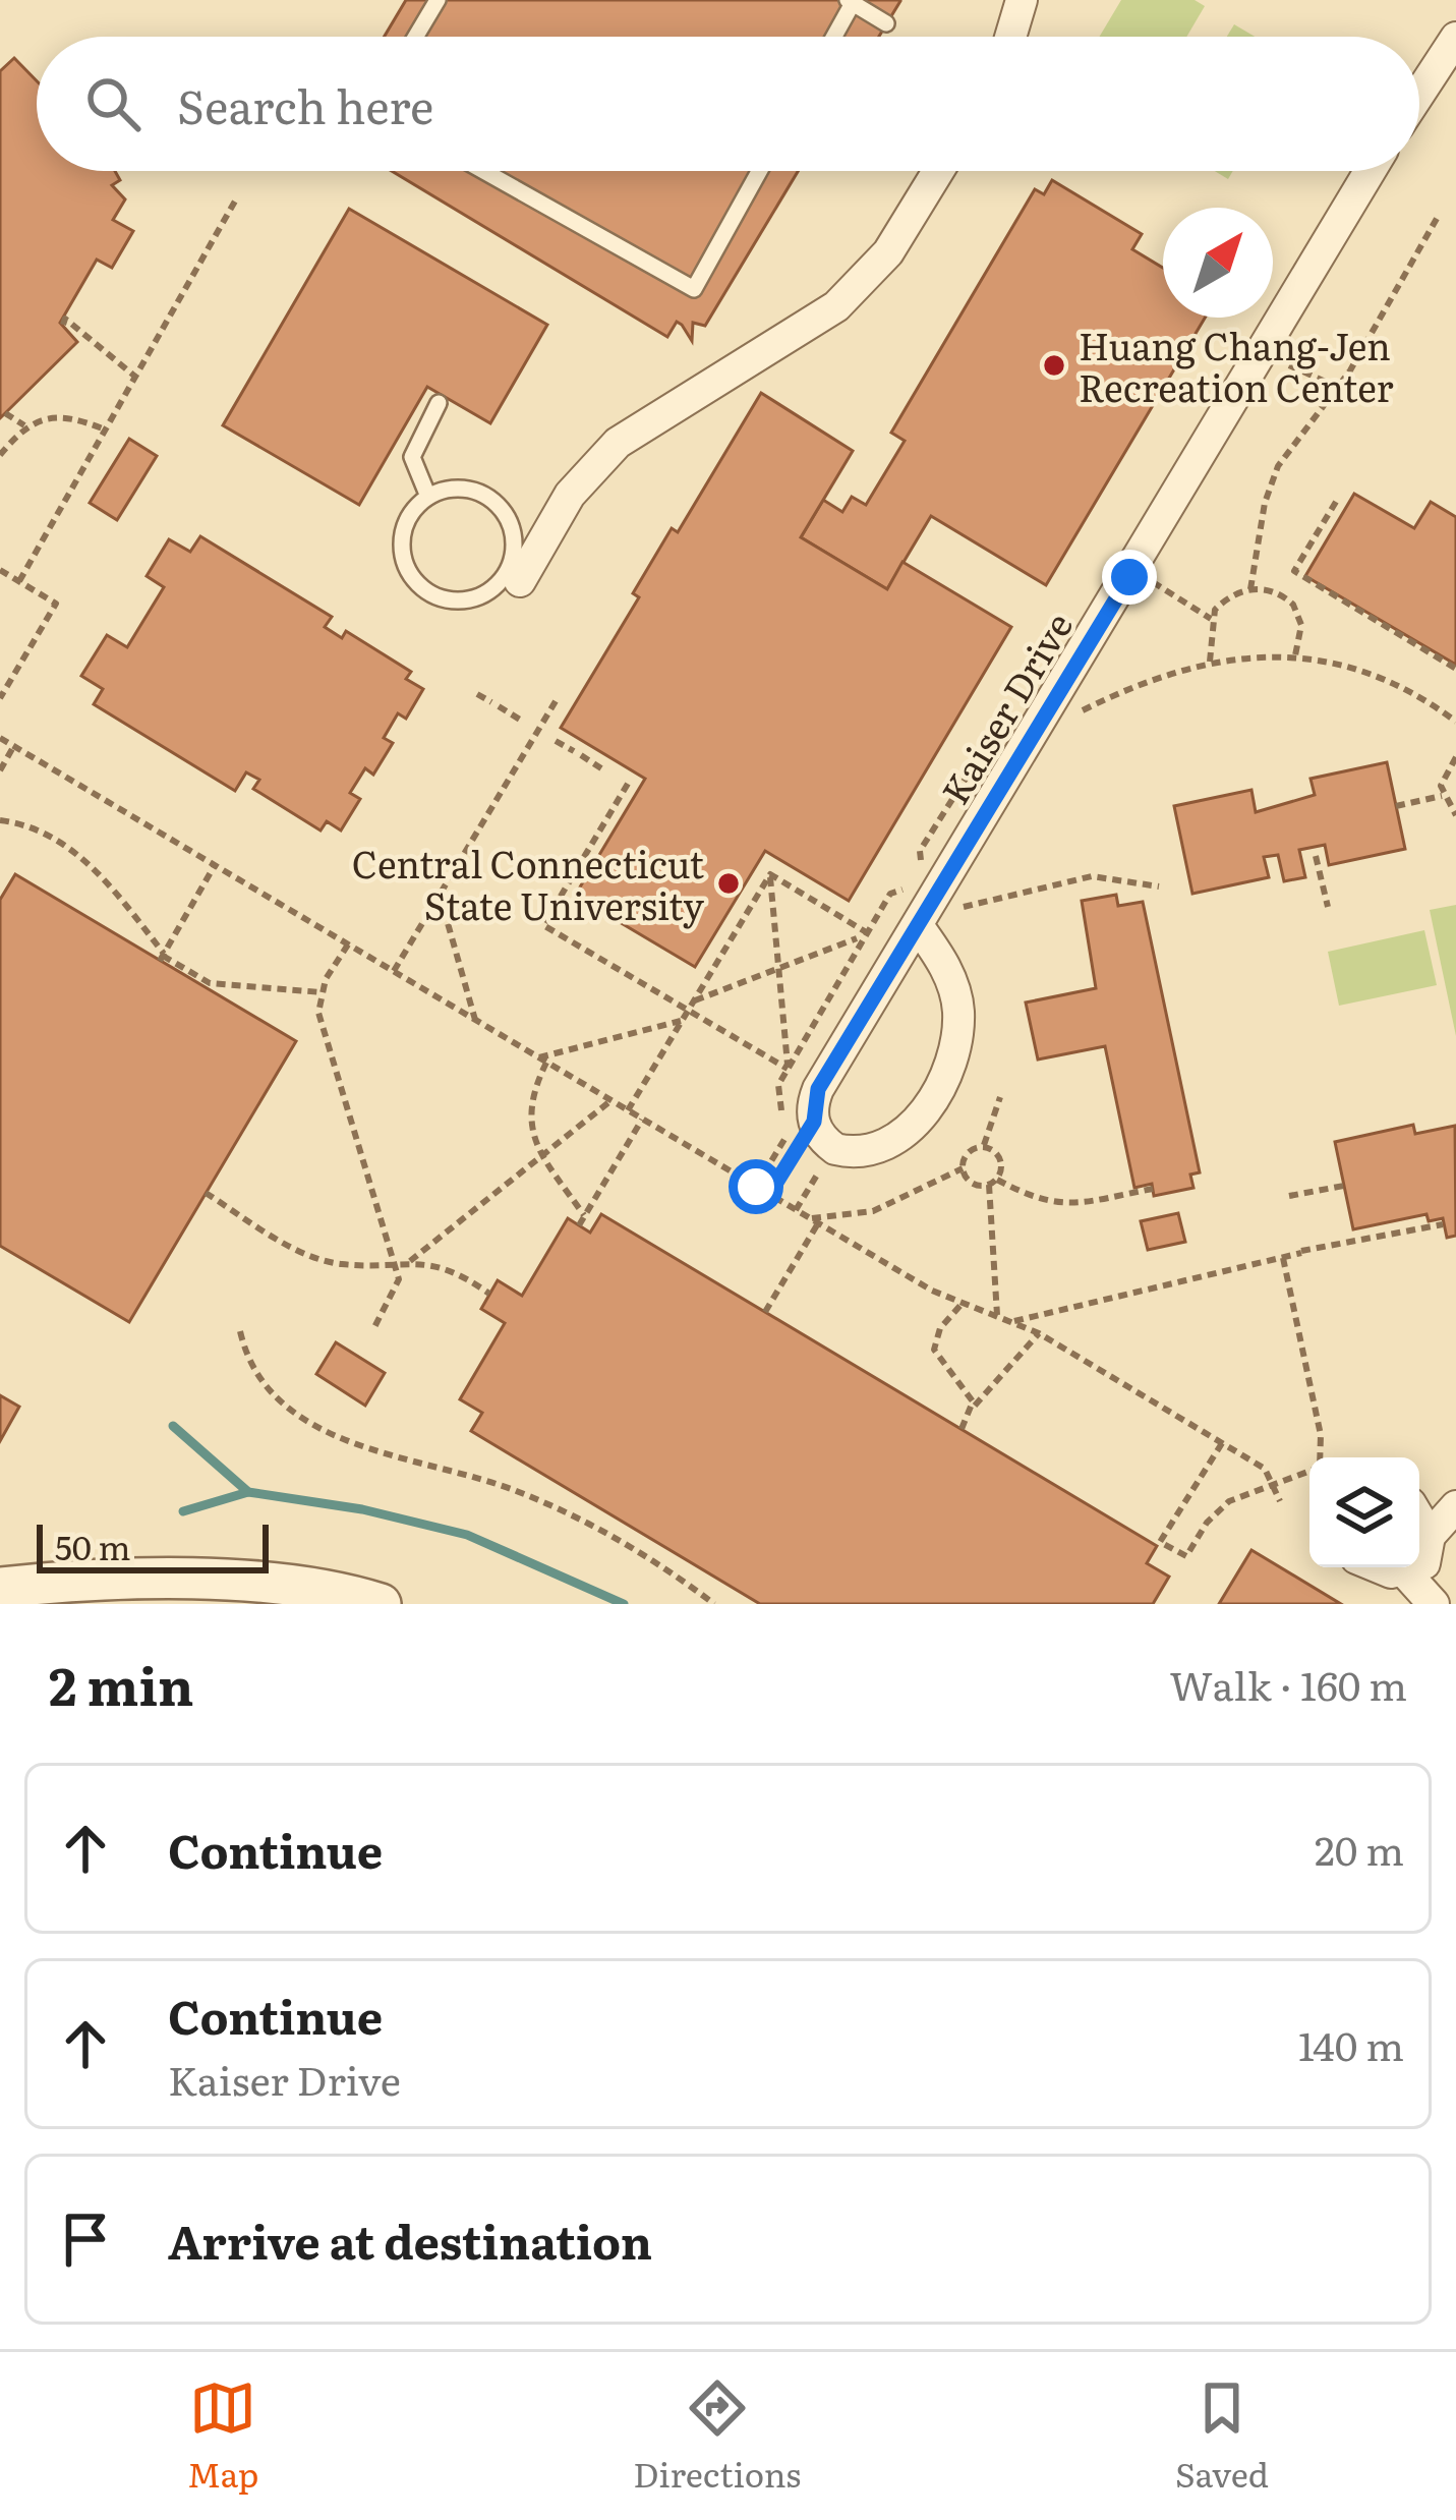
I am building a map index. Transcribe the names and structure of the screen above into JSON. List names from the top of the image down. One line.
{"streets":{"street":["Kaiser Drive"]},"places":["Huang Chang-Jen Recreation Center","Central Connecticut State University"],"scale_bar":"50 m","north":"top right","page":{"search":"Search here","scale":"50 m","heading":["2 min","Walk · 160 m"],"list":[["Continue","20 m"],["Continue","Kaiser Drive","140 m"],"Arrive at destination"],"nav":["Map","Directions","Saved"]}}
